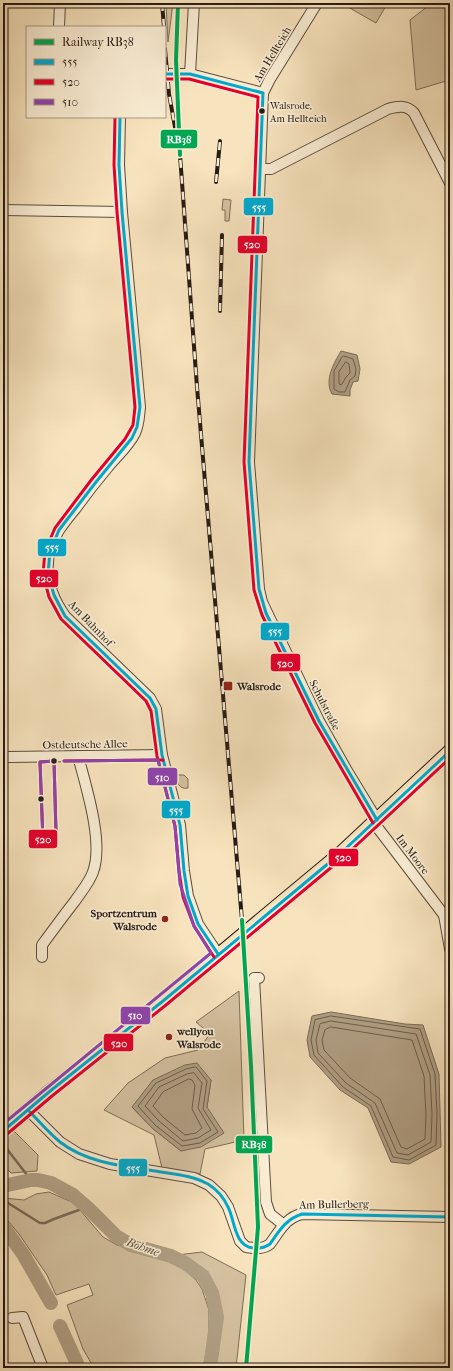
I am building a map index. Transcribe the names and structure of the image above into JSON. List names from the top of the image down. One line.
{"streets":{"street":["Am Hellteich","Am Bahnhof","Schulstraße","Ostdeutsche Allee","Im Moore","Am Bullerberg"]},"crossings":[["Am Hellteich","Schulstraße"],["Am Bahnhof","Ostdeutsche Allee"],["Schulstraße","Im Moore"]],"water":["Böhme"],"places":{"other":["Walsrode, Am Hellteich","Sportzentrum Walsrode","wellyou Walsrode"],"transit":["Walsrode"]},"lines":["rail line RB38","transit line 555","transit line 520","transit line 510"],"legend":["Railway RB38","555","520","510"]}
